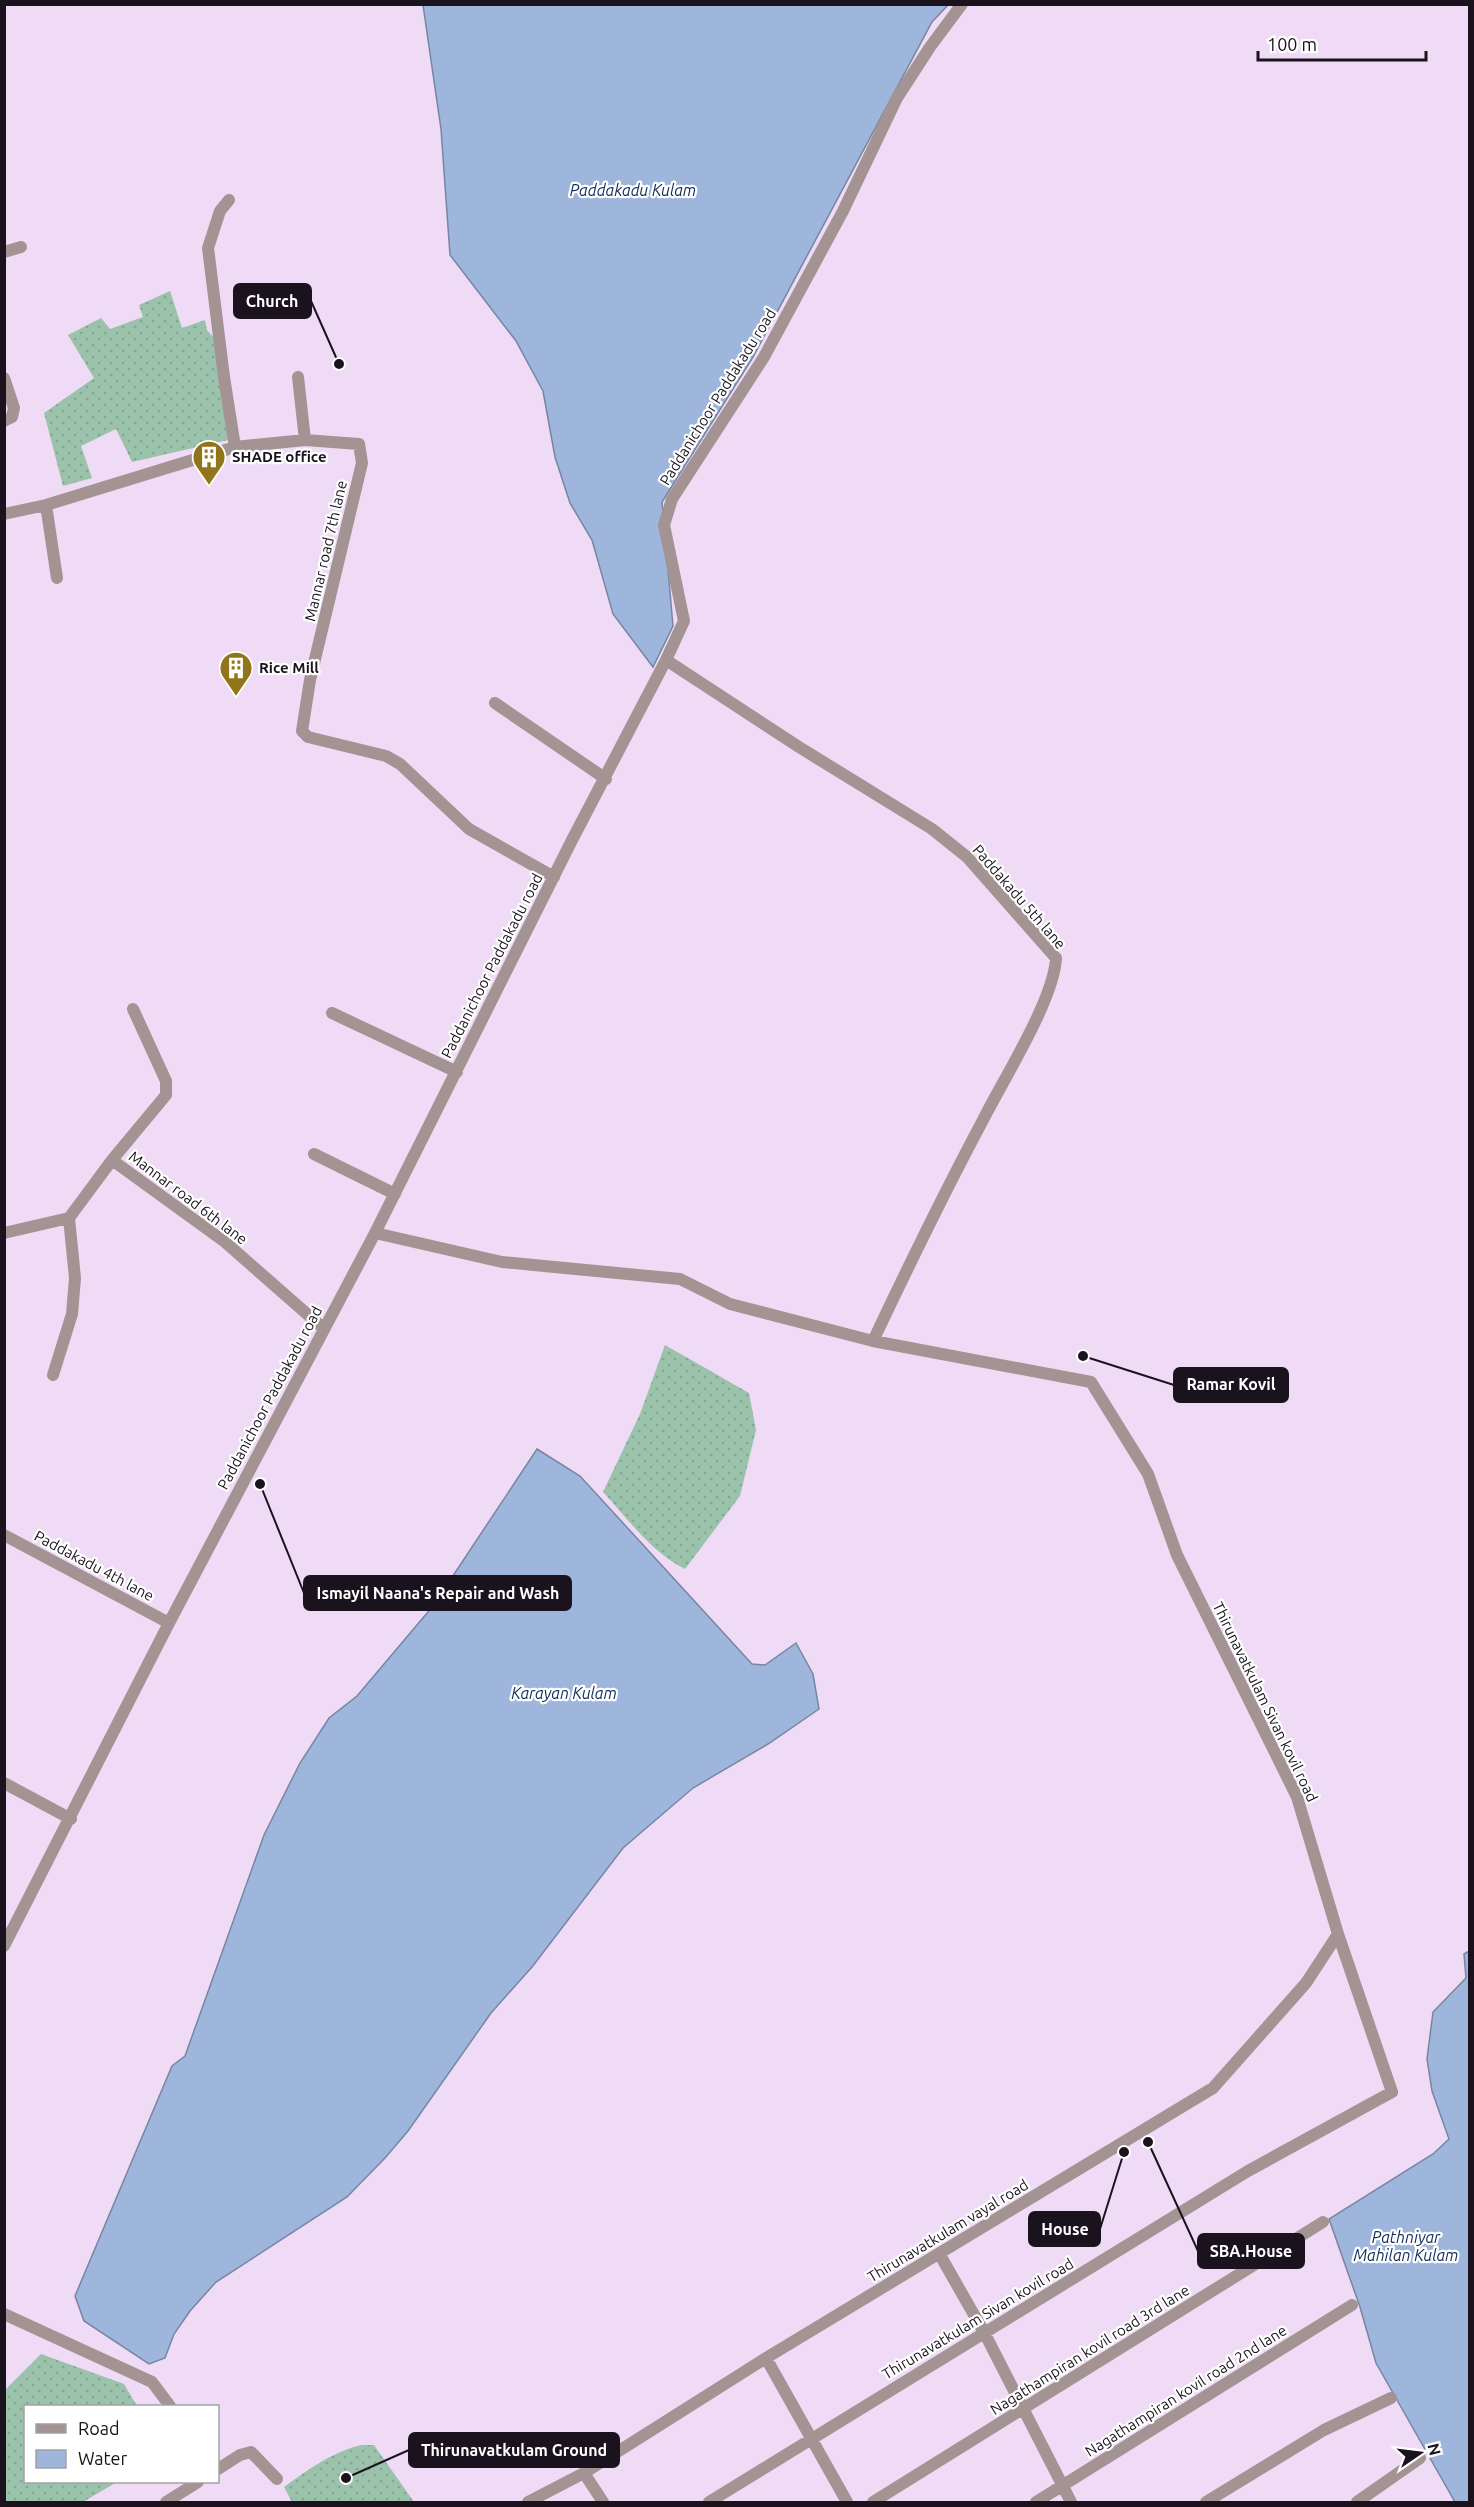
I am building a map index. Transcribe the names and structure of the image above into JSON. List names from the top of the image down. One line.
{"streets":{"street":["Paddanichoor Paddakadu road","Mannar road 7th lane","Paddakadu 5th lane","Mannar road 6th lane","Paddakadu 4th lane","Thirunavatkulam Sivan kovil road","Thirunavatkulam vayal road","Nagathampiran kovil road 3rd lane","Nagathampiran kovil road 2nd lane"]},"crossings":[["Paddanichoor Paddakadu road","Mannar road 7th lane"],["Paddanichoor Paddakadu road","Paddakadu 5th lane"],["Paddanichoor Paddakadu road","Mannar road 6th lane"],["Paddanichoor Paddakadu road","Paddakadu 4th lane"],["Paddanichoor Paddakadu road","Thirunavatkulam Sivan kovil road"],["Paddakadu 5th lane","Thirunavatkulam Sivan kovil road"],["Thirunavatkulam Sivan kovil road","Thirunavatkulam vayal road"]],"water":["Paddakadu Kulam","Karayan Kulam","Pathniyar Mahilan Kulam"],"places":{"other":["Church","Ramar Kovil","Ismayil Naana's Repair and Wash","SBA.House","House","Thirunavatkulam Ground"],"building":["SHADE office","Rice Mill"]},"legend":["Road","Water"],"scale_bar":"100 m","north":"right"}
